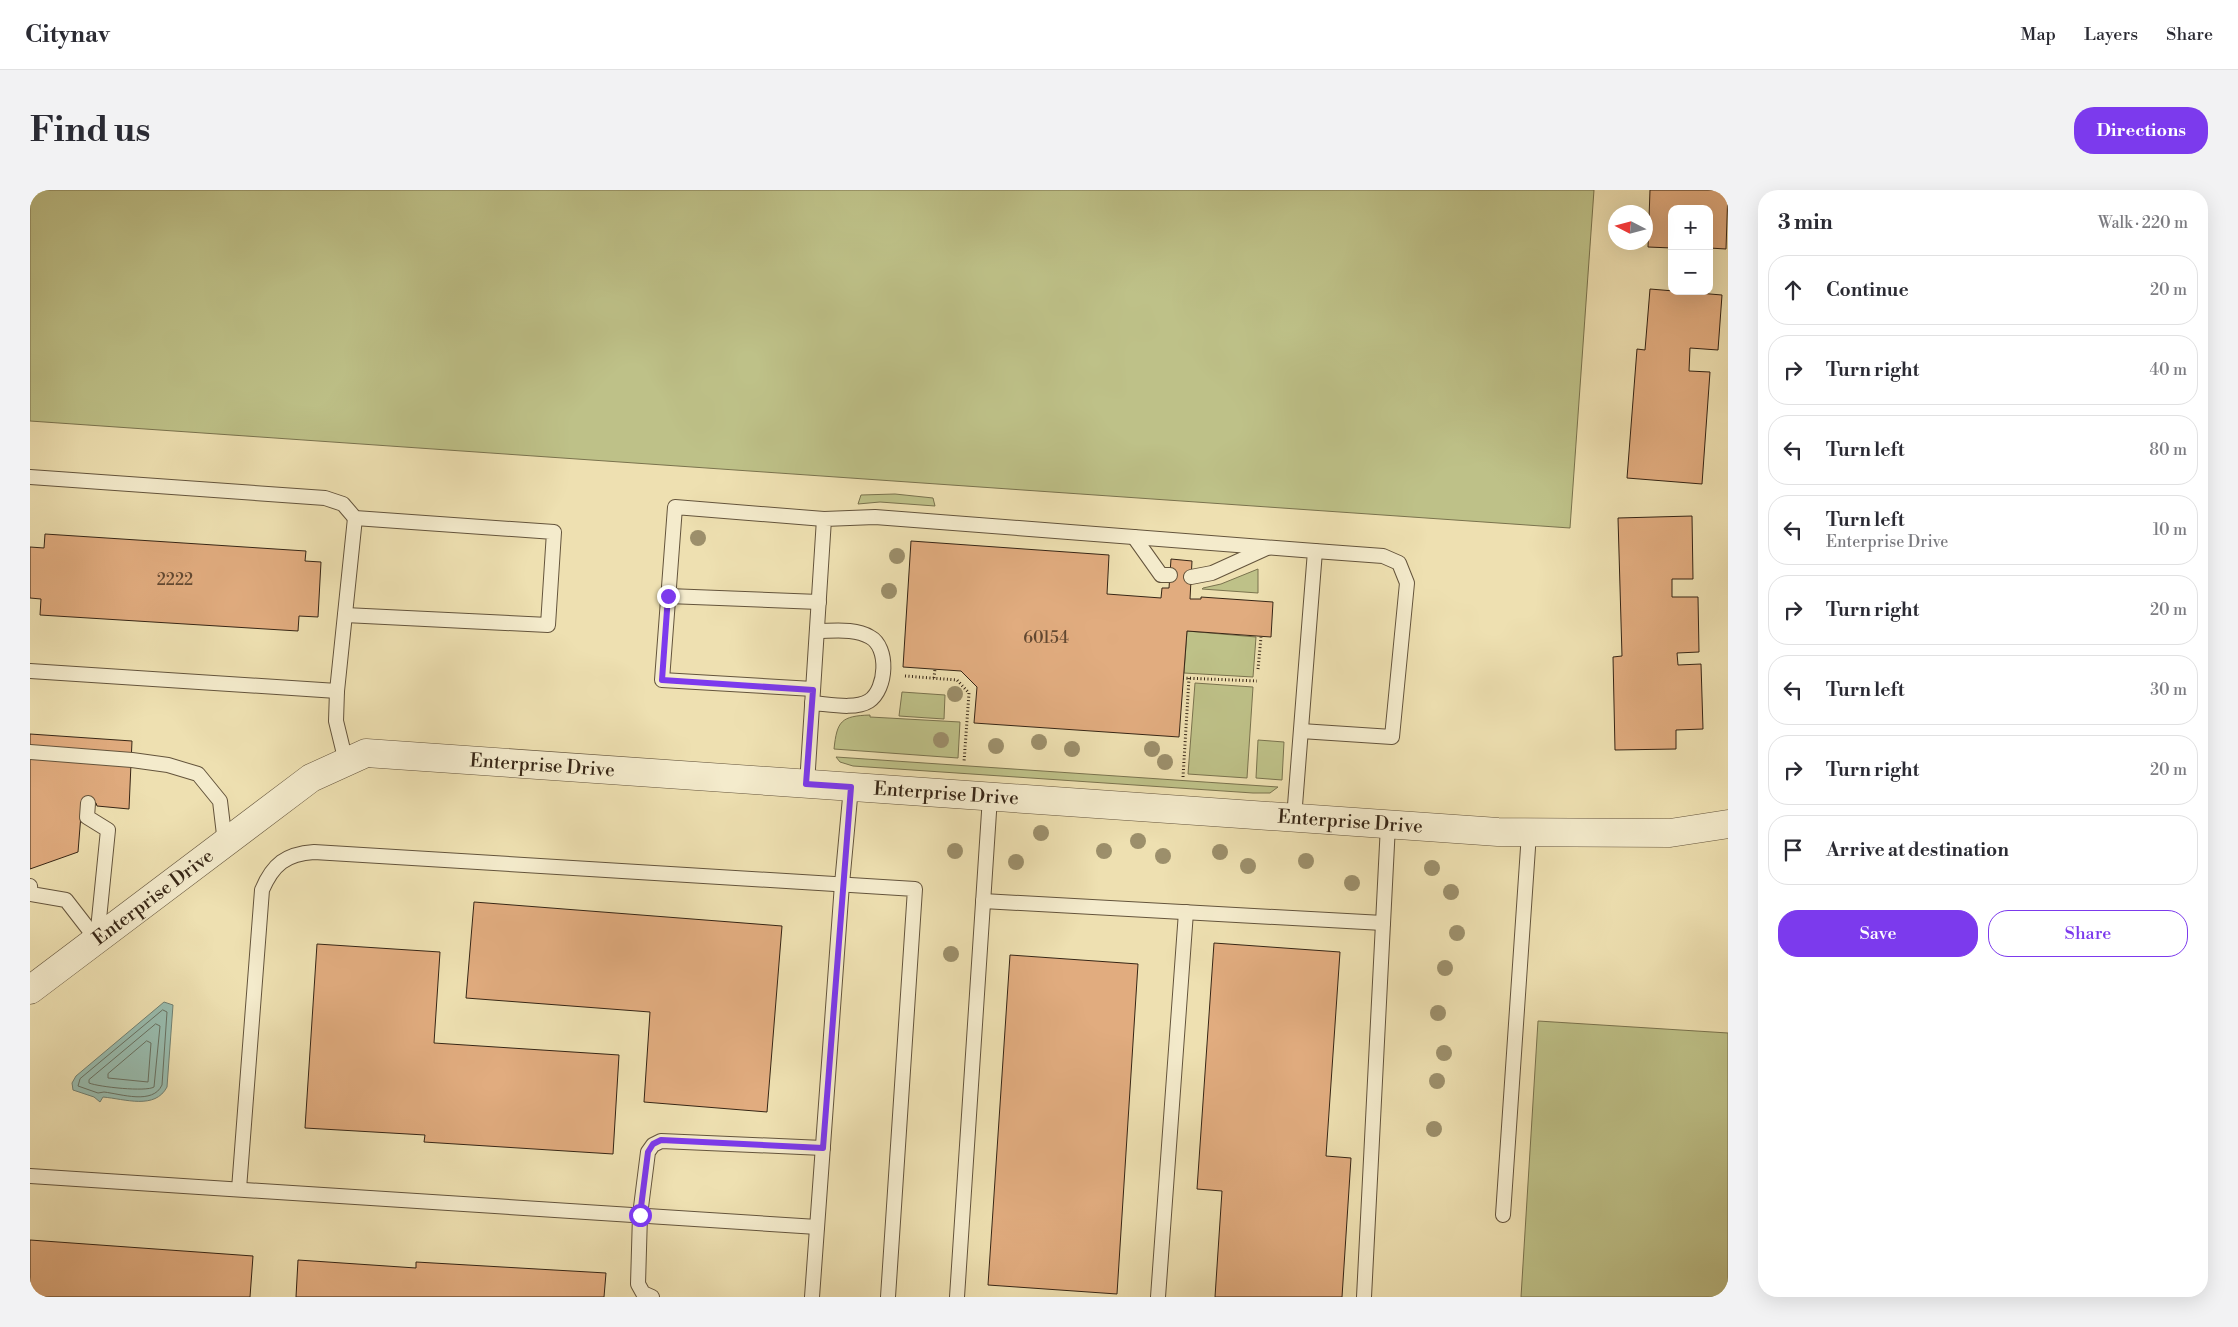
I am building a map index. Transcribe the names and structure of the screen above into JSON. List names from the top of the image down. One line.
{"streets":{"street":["Enterprise Drive"]},"house_numbers":["2222","60154"],"north":"left","page":{"header":"Citynav","nav":["Map","Layers","Share"],"buttons":["Directions",["Save","Share"]],"title":"Find us","heading":["3 min","Walk · 220 m"],"map_buttons":["+","−"],"list":[["Continue","20 m"],["Turn right","40 m"],["Turn left","80 m"],["Turn left","Enterprise Drive","10 m"],["Turn right","20 m"],["Turn left","30 m"],["Turn right","20 m"],"Arrive at destination"]}}
